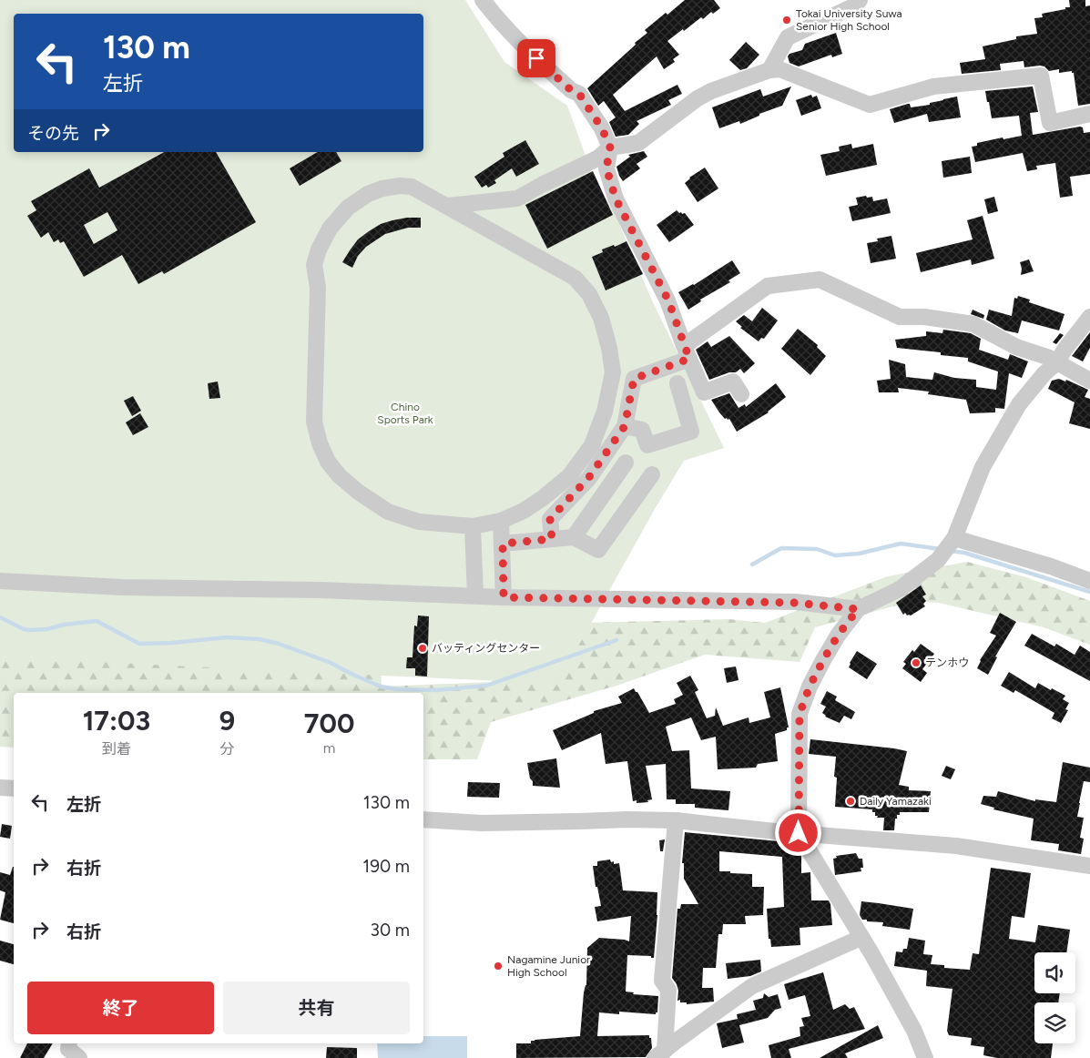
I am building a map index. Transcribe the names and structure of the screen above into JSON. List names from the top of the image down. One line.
{"parks":["Chino Sports Park"],"places":["Tokai University Suwa Senior High School","バッティングセンター","テンホウ","Daily Yamazaki","Nagamine Junior High School"],"page":{"turn":["130 m","左折"],"then":"その先","eta":["17:03","到着","9","分","700","m"],"list":[{"name":"左折","value":"130 m"},{"name":"右折","value":"190 m"},{"name":"右折","value":"30 m"}],"buttons":["終了","共有"]}}
